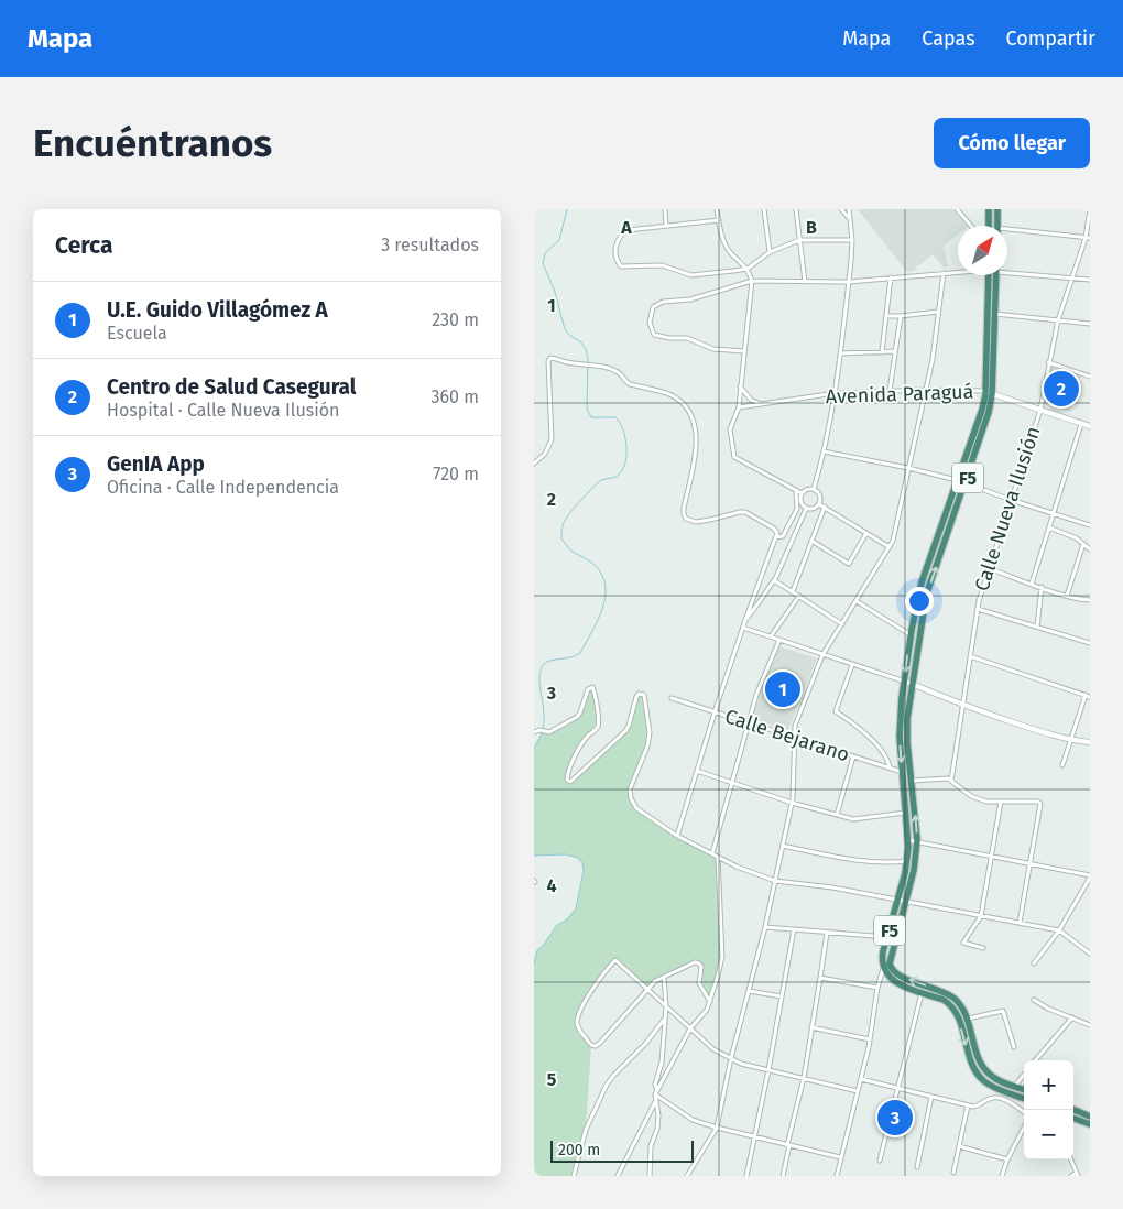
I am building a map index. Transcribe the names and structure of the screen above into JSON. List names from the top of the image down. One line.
{"streets":{"highway":["F5"],"street":["Avenida Paraguá","Calle Nueva Ilusión","Calle Bejarano"]},"crossings":[["Avenida Paraguá","F5"],["Avenida Paraguá","Calle Nueva Ilusión"],["F5","Calle Bejarano"]],"scale_bar":"200 m","north":"top right","page":{"header":"Mapa","nav":["Mapa","Capas","Compartir"],"buttons":"Cómo llegar","title":"Encuéntranos","heading":["Cerca","3 resultados"],"list":[{"mark":"1","name":"U.E. Guido Villagómez A","note":"Escuela","value":"230 m"},{"mark":"2","name":"Centro de Salud Casegural","note":"Hospital · Calle Nueva Ilusión","value":"360 m"},{"mark":"3","name":"GenIA App","note":"Oficina · Calle Independencia","value":"720 m"}],"pins":["2","1","3"],"map_buttons":["+","−"],"scale":"200 m"},"grid":{"columns":["A","B"],"rows":["1","2","3","4","5"]}}
